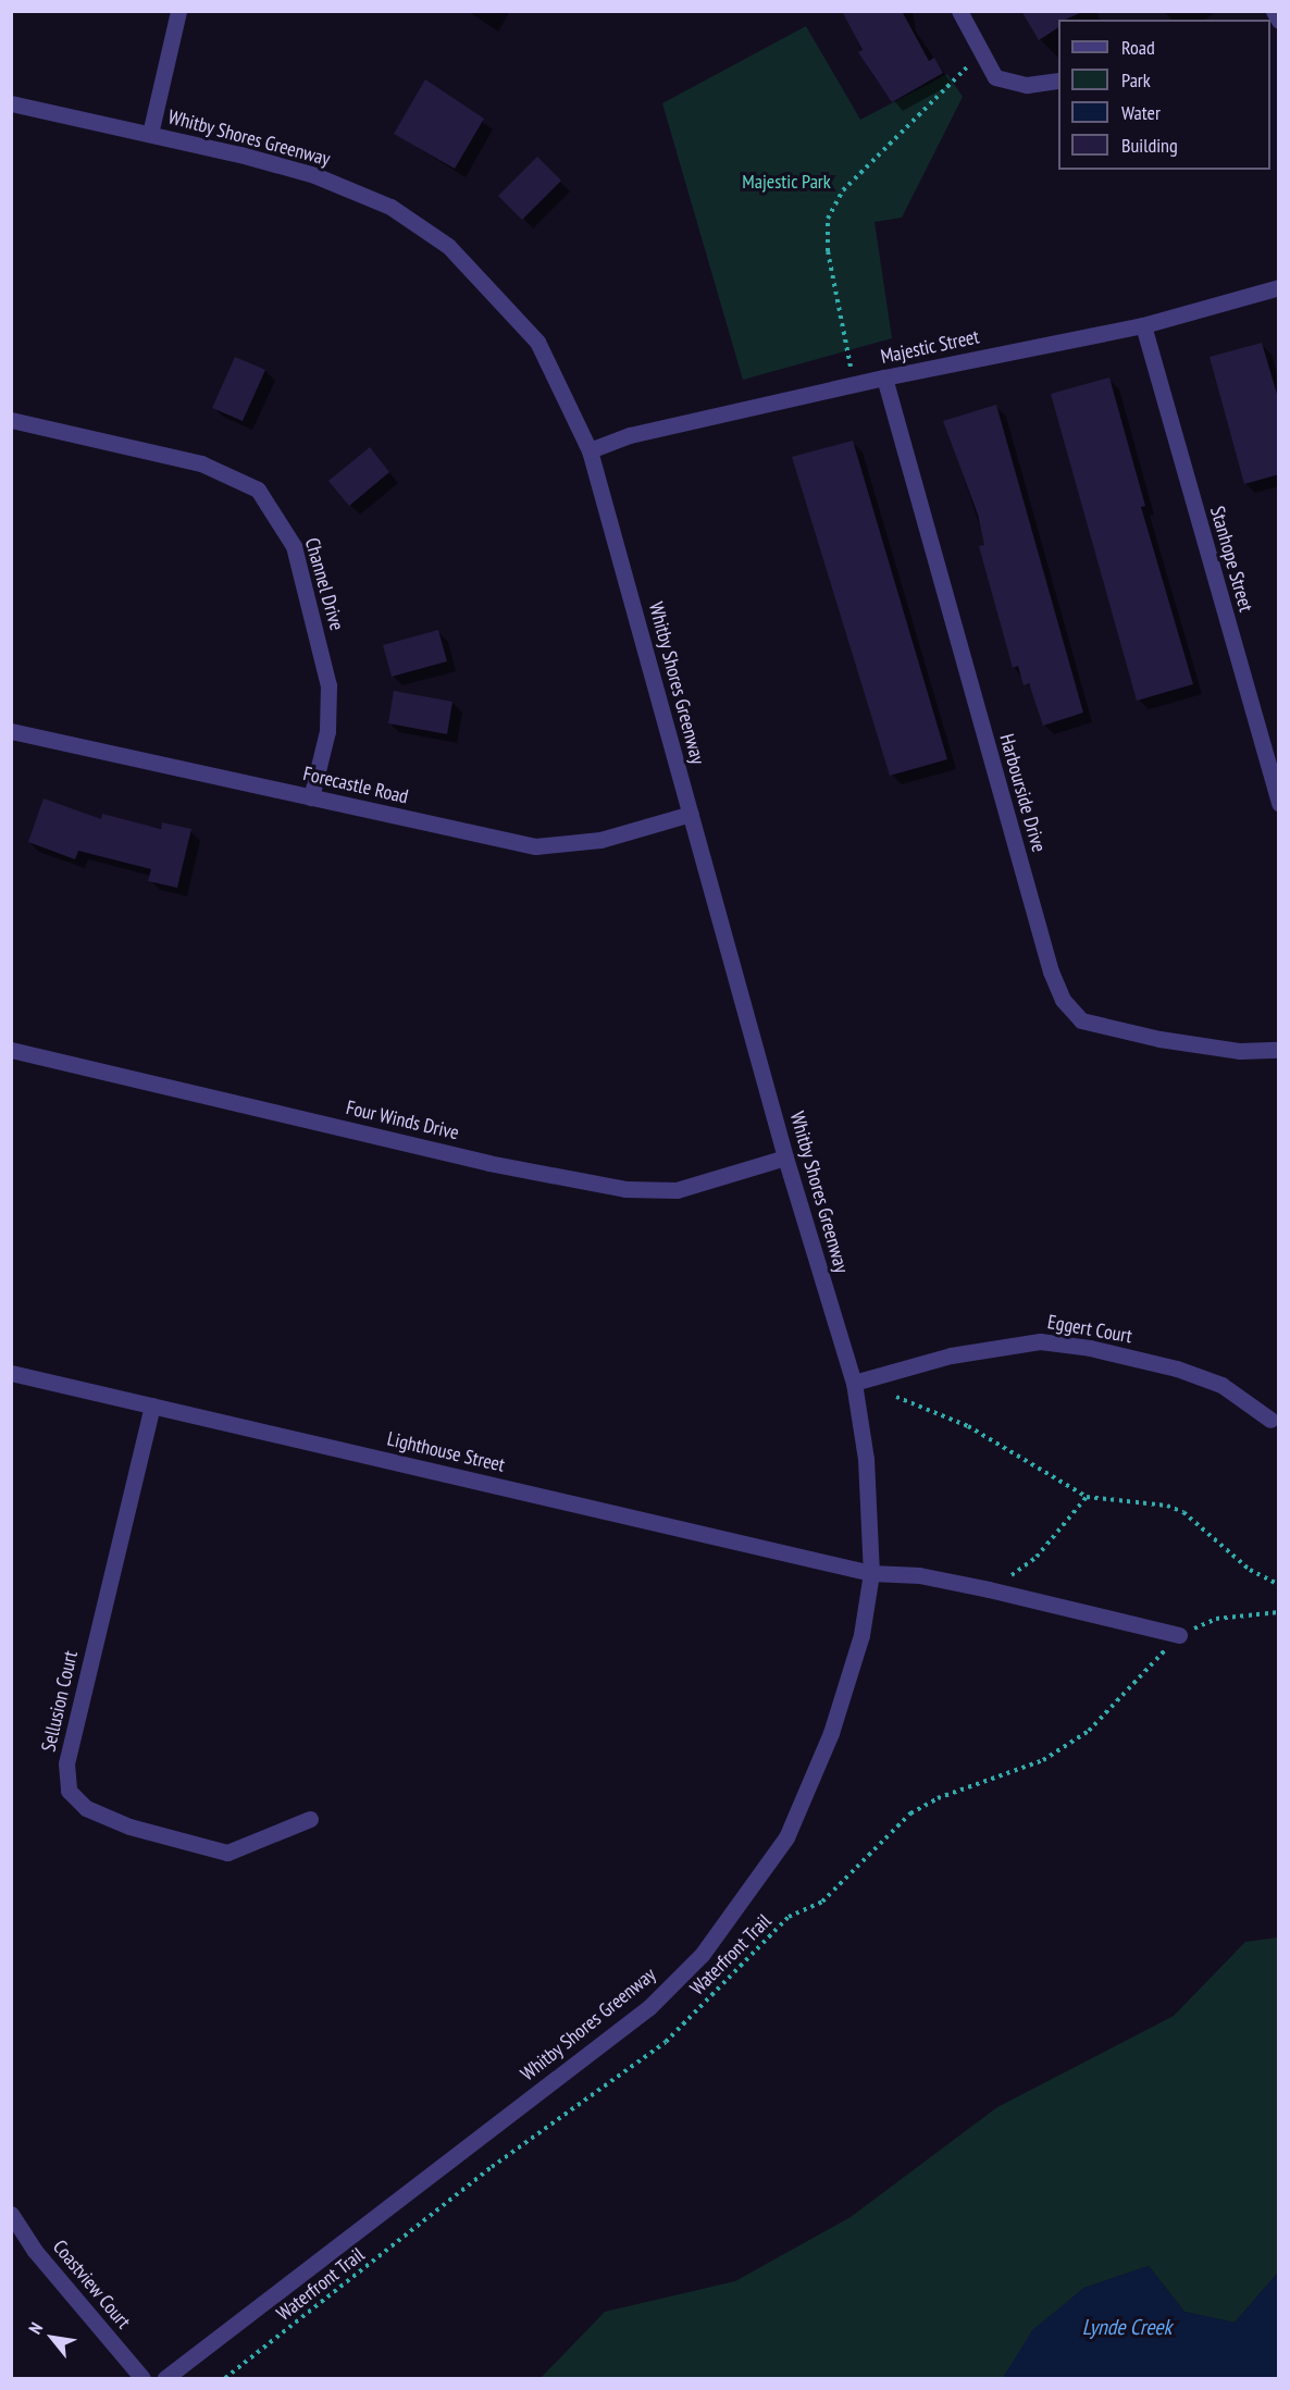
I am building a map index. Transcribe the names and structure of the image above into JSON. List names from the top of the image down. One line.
{"streets":{"street":["Whitby Shores Greenway","Majestic Street","Stanhope Street","Channel Drive","Forecastle Road","Harbourside Drive","Four Winds Drive","Eggert Court","Lighthouse Street","Sellusion Court","Coastview Court"],"path":["Waterfront Trail"]},"crossings":[["Whitby Shores Greenway","Majestic Street"],["Whitby Shores Greenway","Forecastle Road"],["Whitby Shores Greenway","Four Winds Drive"],["Whitby Shores Greenway","Eggert Court"],["Whitby Shores Greenway","Lighthouse Street"],["Majestic Street","Stanhope Street"],["Majestic Street","Harbourside Drive"],["Channel Drive","Forecastle Road"],["Lighthouse Street","Sellusion Court"],["Lighthouse Street","Waterfront Trail"]],"water":["Lynde Creek"],"parks":["Majestic Park"],"legend":["Road","Park","Water","Building"],"north":"top left"}
